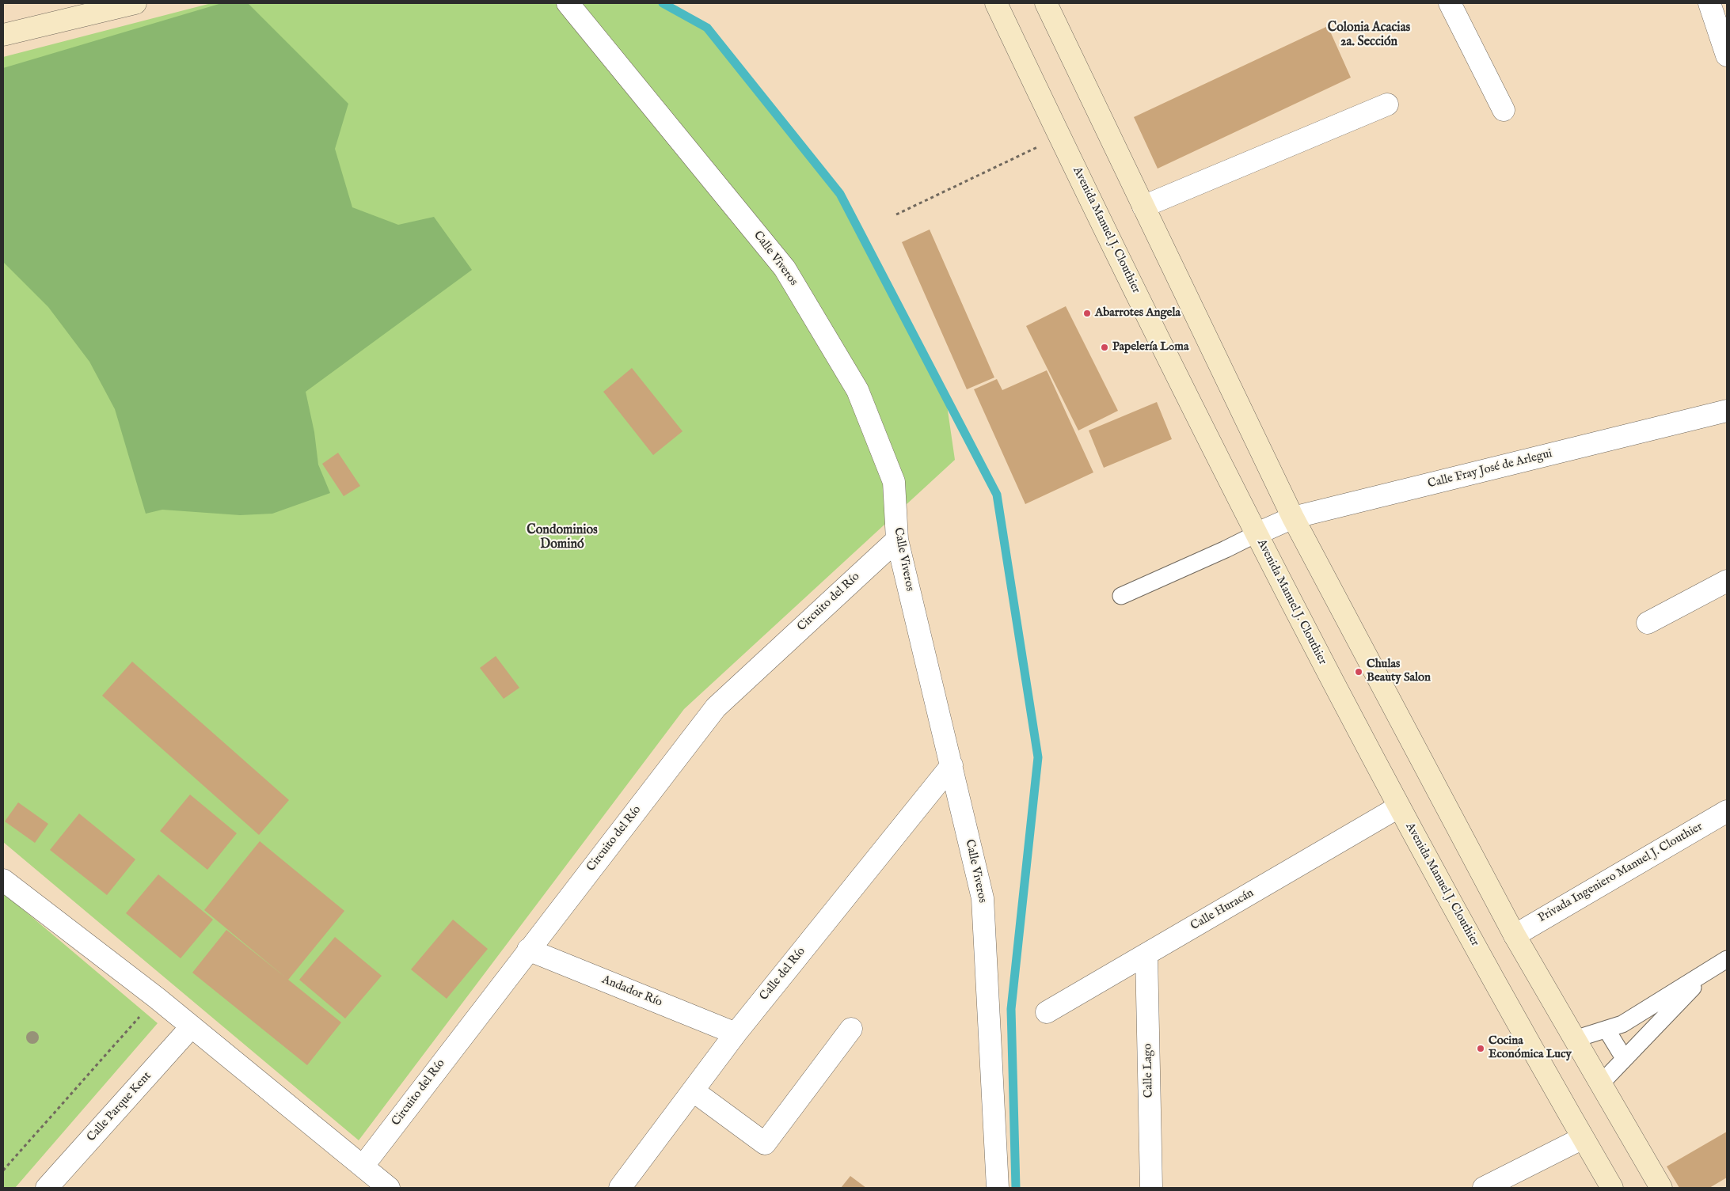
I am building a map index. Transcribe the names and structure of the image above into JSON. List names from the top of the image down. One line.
{"streets":{"main road":["Avenida Manuel J. Clouthier"],"street":["Calle Viveros","Calle Fray José de Arlegui","Circuito del Río","Privada Ingeniero Manuel J. Clouthier","Calle Huracán","Calle del Río","Andador Río","Calle Lago","Calle Parque Kent"]},"crossings":[["Avenida Manuel J. Clouthier","Calle Fray José de Arlegui"],["Avenida Manuel J. Clouthier","Calle Huracán"],["Calle Viveros","Circuito del Río"],["Calle Viveros","Calle del Río"],["Circuito del Río","Andador Río"],["Calle Huracán","Calle Lago"],["Calle del Río","Andador Río"]],"districts":["Colonia Acacias 2a. Sección","Condominios Dominó"],"places":["Abarrotes Angela","Papelería L0ma","Chulas Beauty Salon","Cocina Económica Lucy"]}
